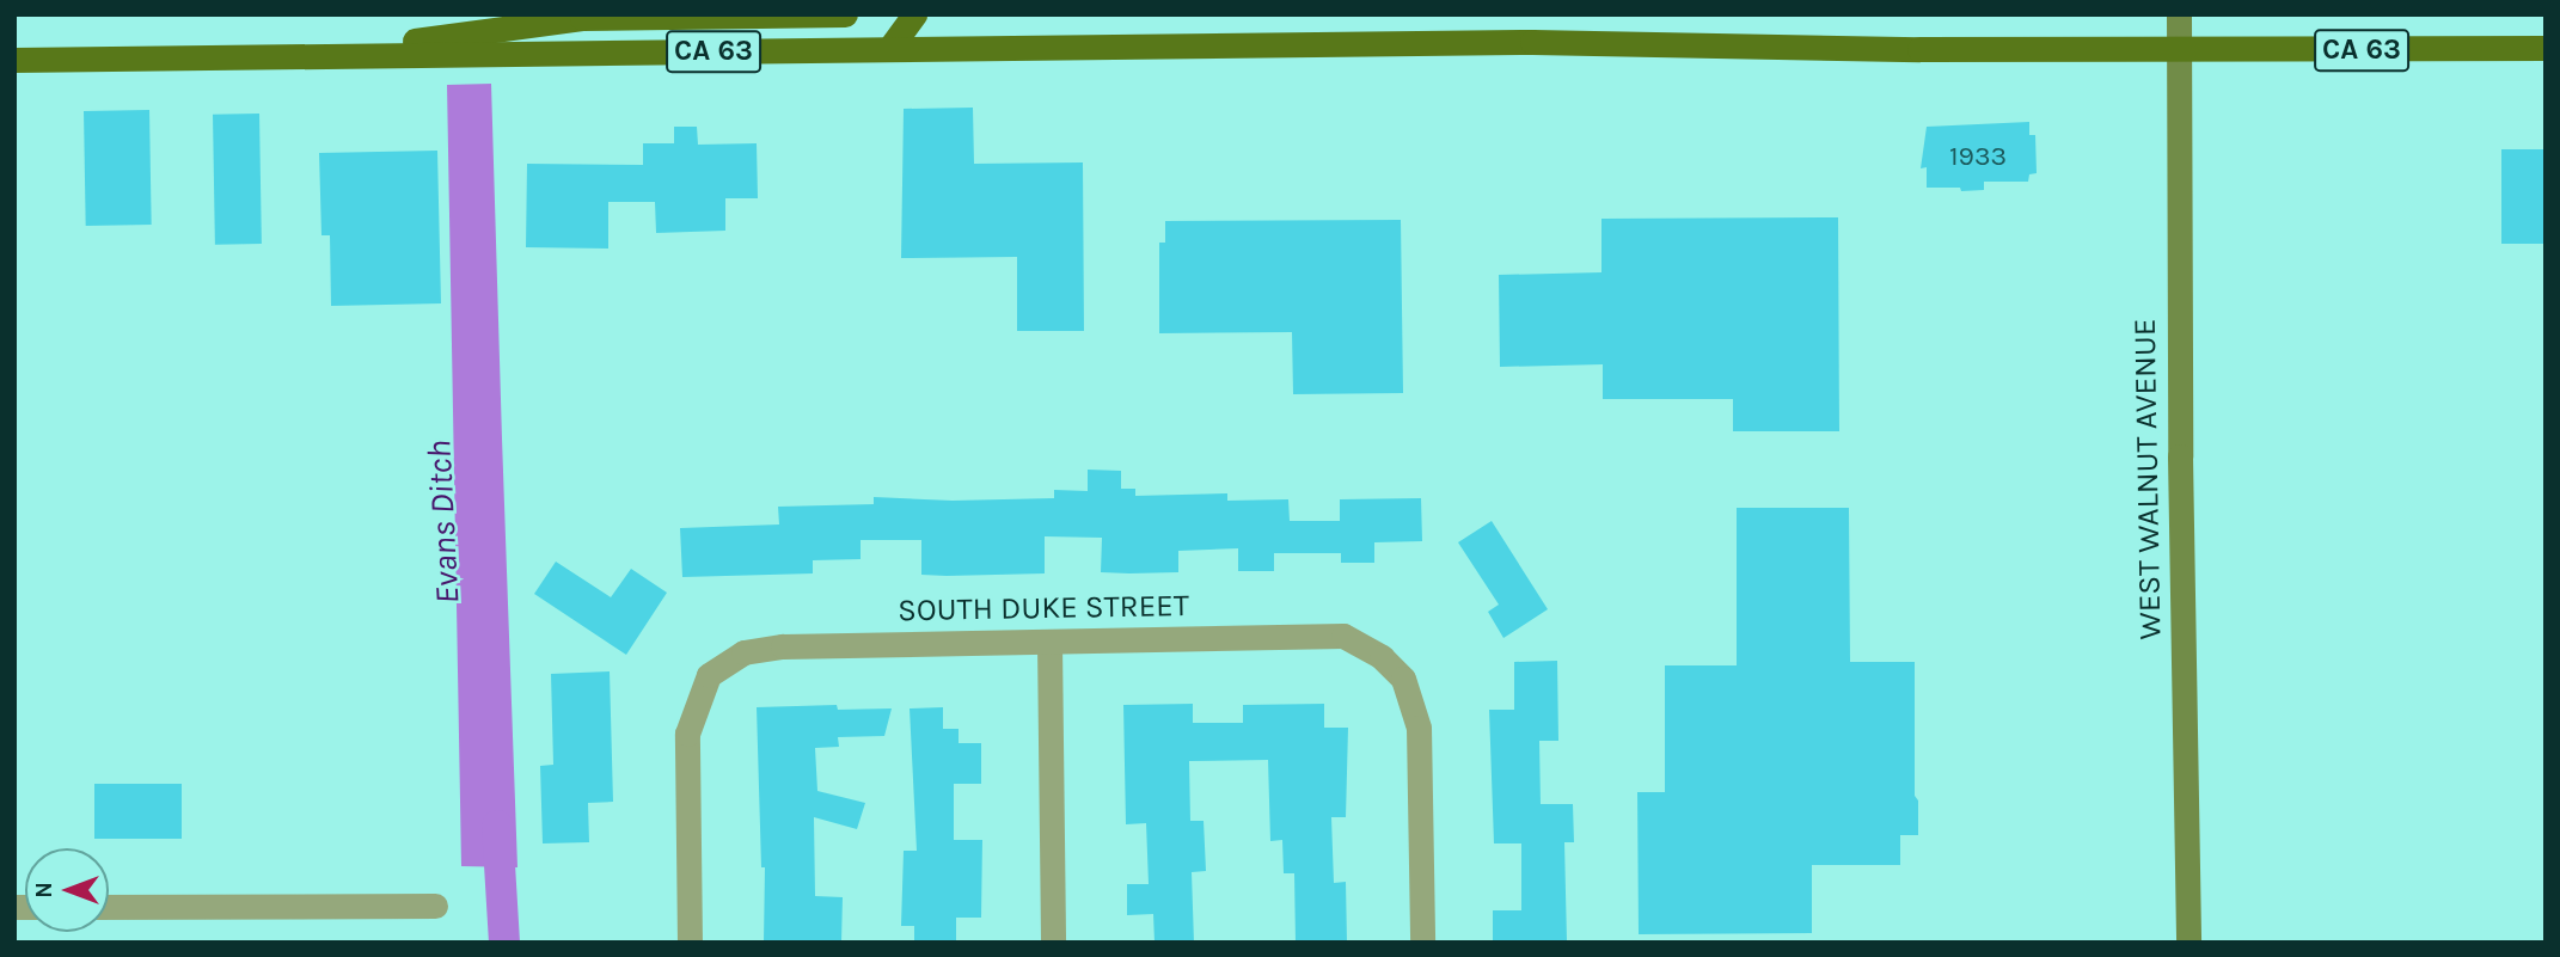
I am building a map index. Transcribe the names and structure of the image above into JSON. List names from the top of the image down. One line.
{"streets":{"main road":["CA 63","WEST WALNUT AVENUE"],"street":["SOUTH DUKE STREET"]},"crossings":[["CA 63","WEST WALNUT AVENUE"]],"water":["Evans Ditch"],"house_numbers":["1933"],"north":"left"}
